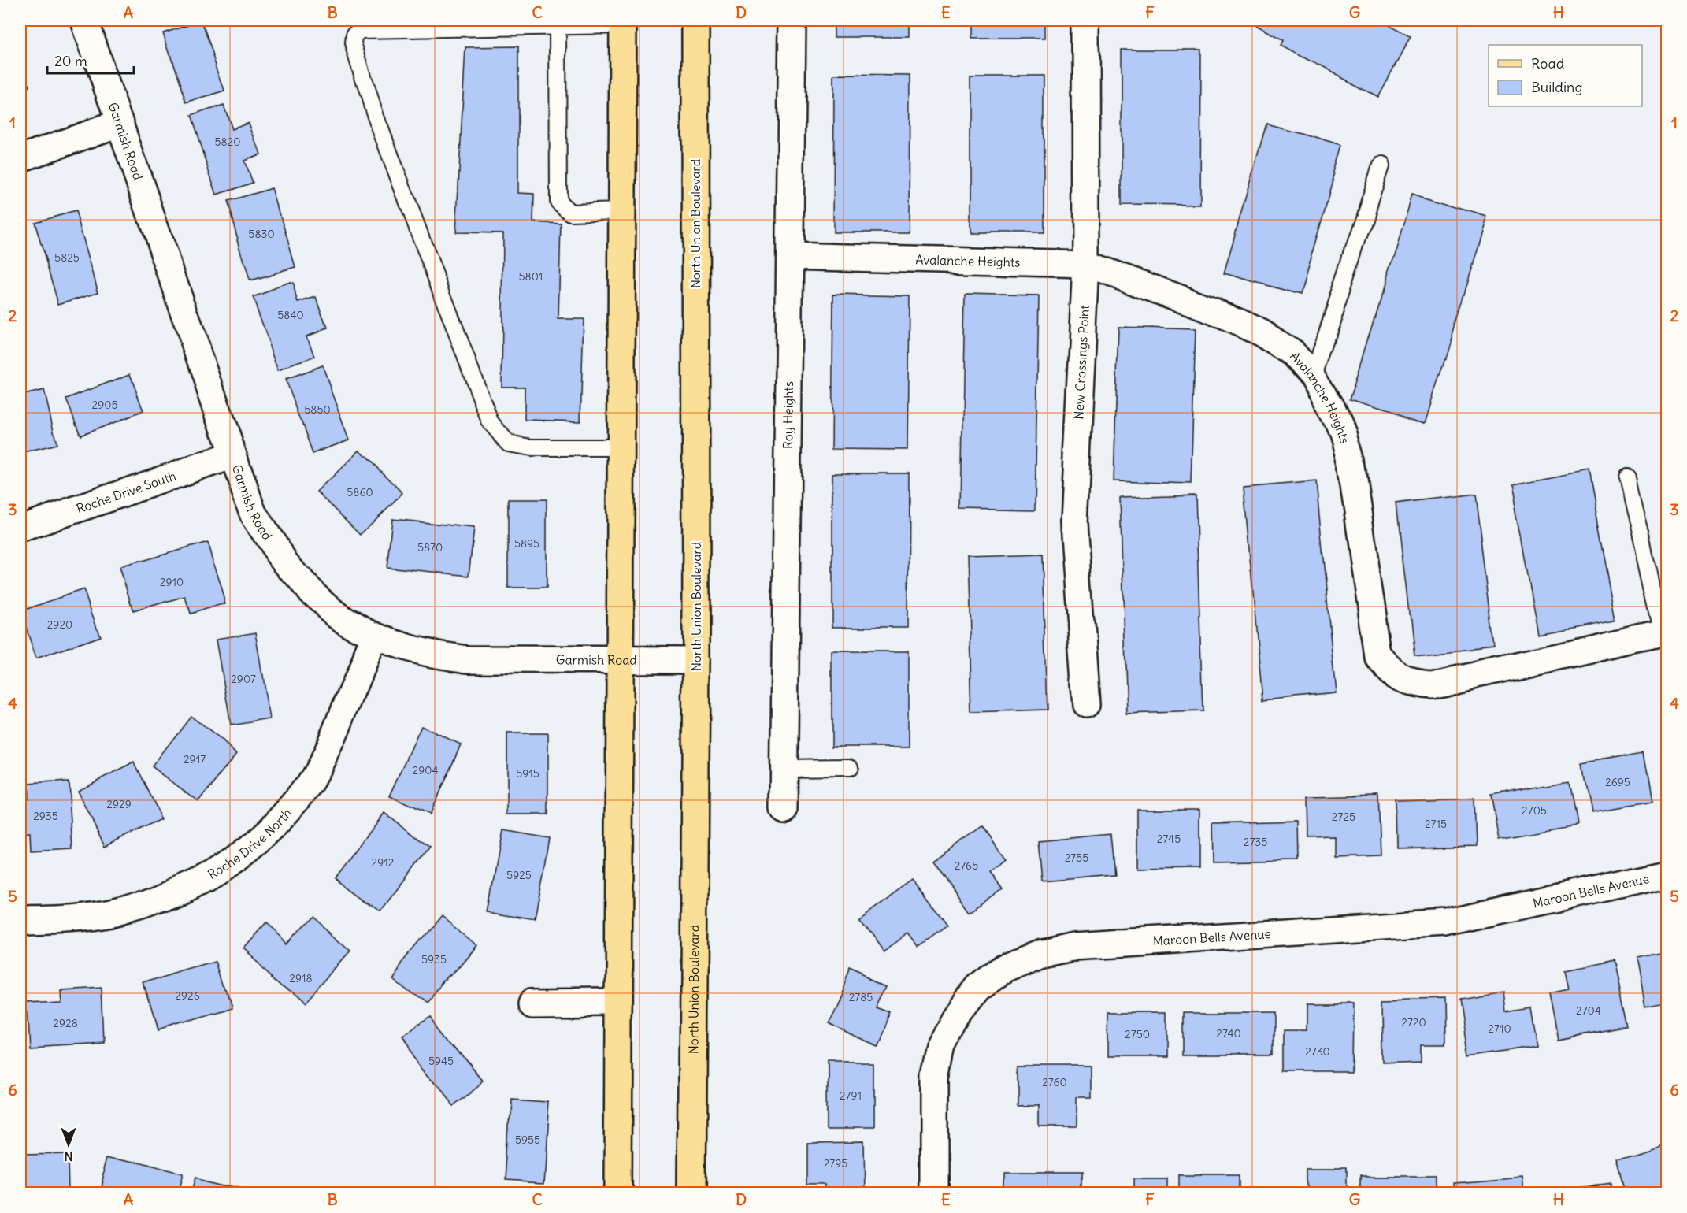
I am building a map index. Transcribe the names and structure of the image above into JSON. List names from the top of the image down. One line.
{"streets":{"main road":["North Union Boulevard"],"street":["Garmish Road","Avalanche Heights","New Crossings Point","Roy Heights","Roche Drive South","Roche Drive North","Maroon Bells Avenue"]},"crossings":[["Garmish Road","North Union Boulevard"],["Garmish Road","Roche Drive South"],["Garmish Road","Roche Drive North"],["Avalanche Heights","New Crossings Point"],["Avalanche Heights","Roy Heights"]],"house_numbers":["5820","5830","5825","5801","5840","2905","5850","5860","5895","5870","2910","2920","2907","2917","2904","5915","2695","2929","2705","2935","2725","2715","2745","2735","2755","2912","2765","5925","5935","2918","2926","2785","2704","2720","2928","2710","2740","2750","2730","5945","2760","2791","5955","2795"],"legend":["Road","Building"],"scale_bar":"20 m","north":"bottom","grid":{"columns":["A","B","C","D","E","F","G","H"],"rows":["1","2","3","4","5","6"]}}
